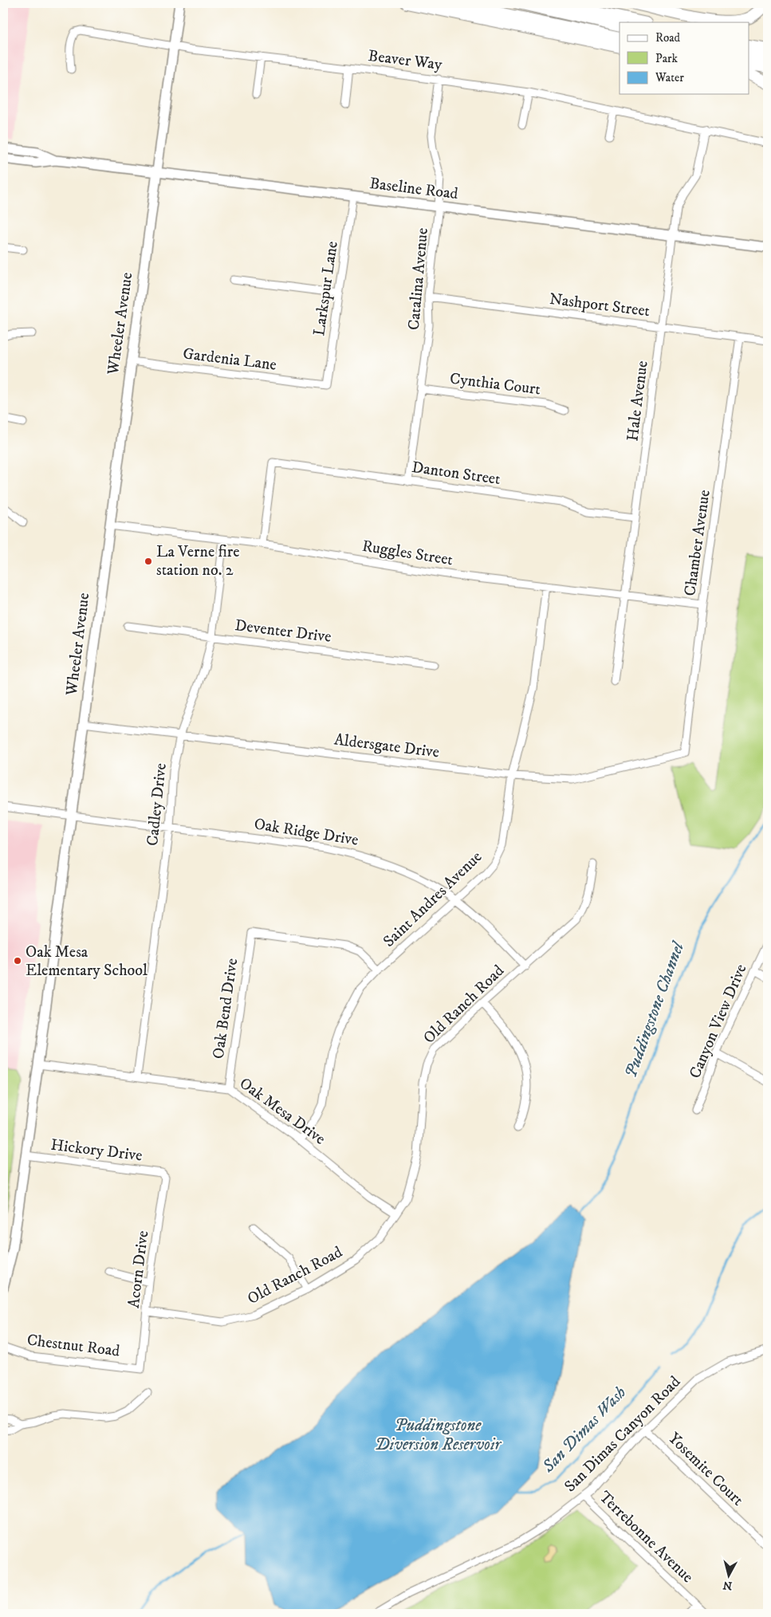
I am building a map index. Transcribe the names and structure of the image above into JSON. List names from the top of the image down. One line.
{"streets":{"main road":["Baseline Road","Wheeler Avenue"],"street":["Beaver Way","Catalina Avenue","Larkspur Lane","Nashport Street","Gardenia Lane","Cynthia Court","Hale Avenue","Danton Street","Chamber Avenue","Ruggles Street","Deventer Drive","Aldersgate Drive","Cadley Drive","Oak Ridge Drive","Saint Andres Avenue","Old Ranch Road","Oak Bend Drive","Canyon View Drive","Oak Mesa Drive","Hickory Drive","Acorn Drive","Chestnut Road","San Dimas Canyon Road","Yosemite Court","Terrebonne Avenue"]},"crossings":[["Beaver Way","Catalina Avenue"],["Beaver Way","Wheeler Avenue"],["Beaver Way","Hale Avenue"],["Baseline Road","Catalina Avenue"],["Baseline Road","Larkspur Lane"],["Baseline Road","Wheeler Avenue"],["Baseline Road","Hale Avenue"],["Catalina Avenue","Nashport Street"],["Catalina Avenue","Cynthia Court"],["Catalina Avenue","Danton Street"],["Larkspur Lane","Gardenia Lane"],["Nashport Street","Hale Avenue"],["Nashport Street","Chamber Avenue"],["Wheeler Avenue","Gardenia Lane"],["Wheeler Avenue","Ruggles Street"],["Wheeler Avenue","Aldersgate Drive"],["Wheeler Avenue","Oak Ridge Drive"],["Wheeler Avenue","Oak Mesa Drive"],["Wheeler Avenue","Hickory Drive"],["Hale Avenue","Danton Street"],["Hale Avenue","Ruggles Street"],["Danton Street","Ruggles Street"],["Chamber Avenue","Ruggles Street"],["Chamber Avenue","Aldersgate Drive"],["Ruggles Street","Cadley Drive"],["Ruggles Street","Saint Andres Avenue"],["Deventer Drive","Cadley Drive"],["Aldersgate Drive","Cadley Drive"],["Aldersgate Drive","Saint Andres Avenue"],["Cadley Drive","Oak Ridge Drive"],["Cadley Drive","Oak Mesa Drive"],["Oak Ridge Drive","Saint Andres Avenue"],["Oak Ridge Drive","Old Ranch Road"],["Saint Andres Avenue","Oak Bend Drive"],["Saint Andres Avenue","Oak Mesa Drive"],["Old Ranch Road","Oak Mesa Drive"],["Old Ranch Road","Acorn Drive"],["Oak Bend Drive","Oak Mesa Drive"],["Hickory Drive","Acorn Drive"],["Acorn Drive","Chestnut Road"],["San Dimas Canyon Road","Yosemite Court"],["San Dimas Canyon Road","Terrebonne Avenue"]],"water":["Puddingstone Channel","Puddingstone Diversion Reservoir","San Dimas Wash"],"places":["La Verne fire station no. 2","Oak Mesa Elementary School"],"legend":["Road","Park","Water"],"north":"bottom"}
